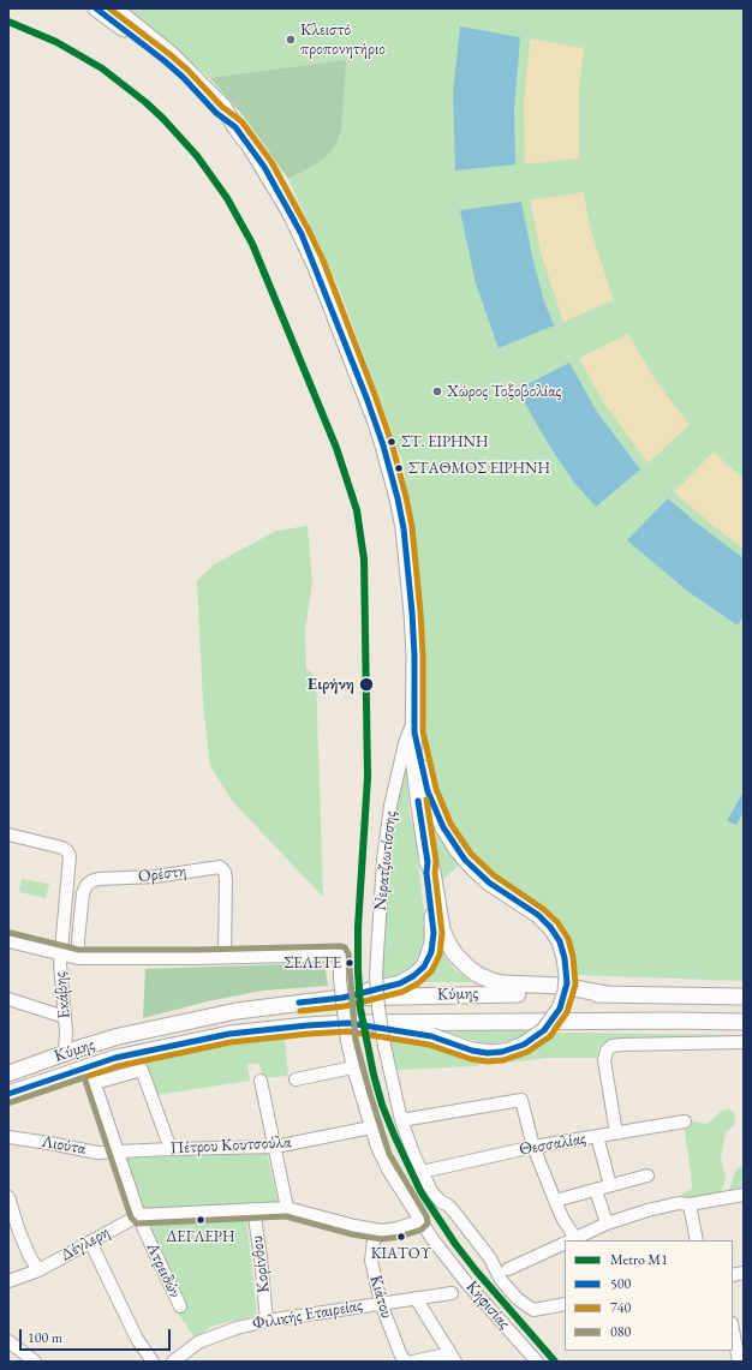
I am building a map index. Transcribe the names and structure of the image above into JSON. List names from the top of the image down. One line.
{"streets":{"main road":["Νερατζιωτίσσης","Κύμης"],"street":["Ορέστη","Εκάβης","Θεσσαλίας","Λιούτα","Πέτρου Κουτσούλα","Δέγλερη","Κορίνθου","Ατρειδών","Κιάτου","Κηφισίας","Φιλικής Εταιρείας"]},"crossings":[["Νερατζιωτίσσης","Κηφισίας"],["Ορέστη","Κηφισίας"],["Κύμης","Εκάβης"],["Κύμης","Ατρειδών"],["Θεσσαλίας","Κηφισίας"],["Λιούτα","Πέτρου Κουτσούλα"],["Λιούτα","Ατρειδών"],["Πέτρου Κουτσούλα","Ατρειδών"],["Πέτρου Κουτσούλα","Κηφισίας"],["Δέγλερη","Κορίνθου"],["Δέγλερη","Ατρειδών"],["Δέγλερη","Κιάτου"],["Δέγλερη","Κηφισίας"],["Κορίνθου","Φιλικής Εταιρείας"],["Κιάτου","Φιλικής Εταιρείας"]],"places":["Κλειστό προπονητήριο","Χώρος Τοξοβολίας","ΣΤ. ΕΙΡΗΝΗ","ΣΤΑΘΜΟΣ ΕΙΡΗΝΗ","Ειρήνη","ΣΕΛΕΤΕ","ΔΕΓΛΕΡΗ","ΚΙΑΤΟΥ"],"lines":["transit line 500","transit line 740","metro line Μ1","transit line 080"],"legend":["Metro Μ1","500","740","080"],"scale_bar":"100 m"}
